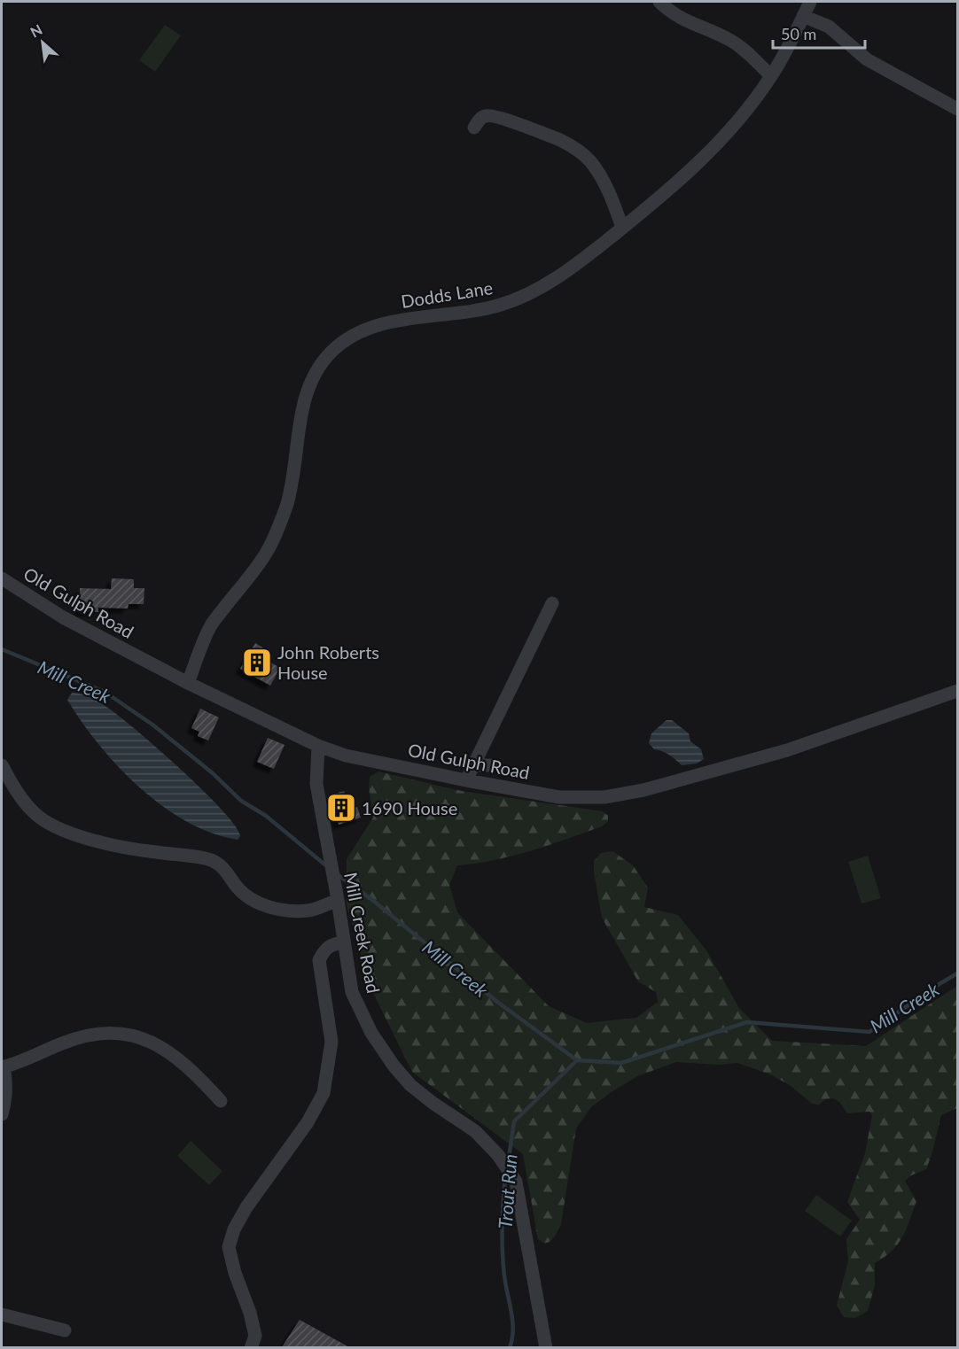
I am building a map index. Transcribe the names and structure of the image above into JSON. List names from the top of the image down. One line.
{"streets":{"street":["Dodds Lane","Old Gulph Road","Mill Creek Road"]},"crossings":[["Dodds Lane","Old Gulph Road"],["Old Gulph Road","Mill Creek Road"]],"water":["Mill Creek","Trout Run"],"places":{"building":["John Roberts House","1690 House"]},"scale_bar":"50 m","north":"top left"}
